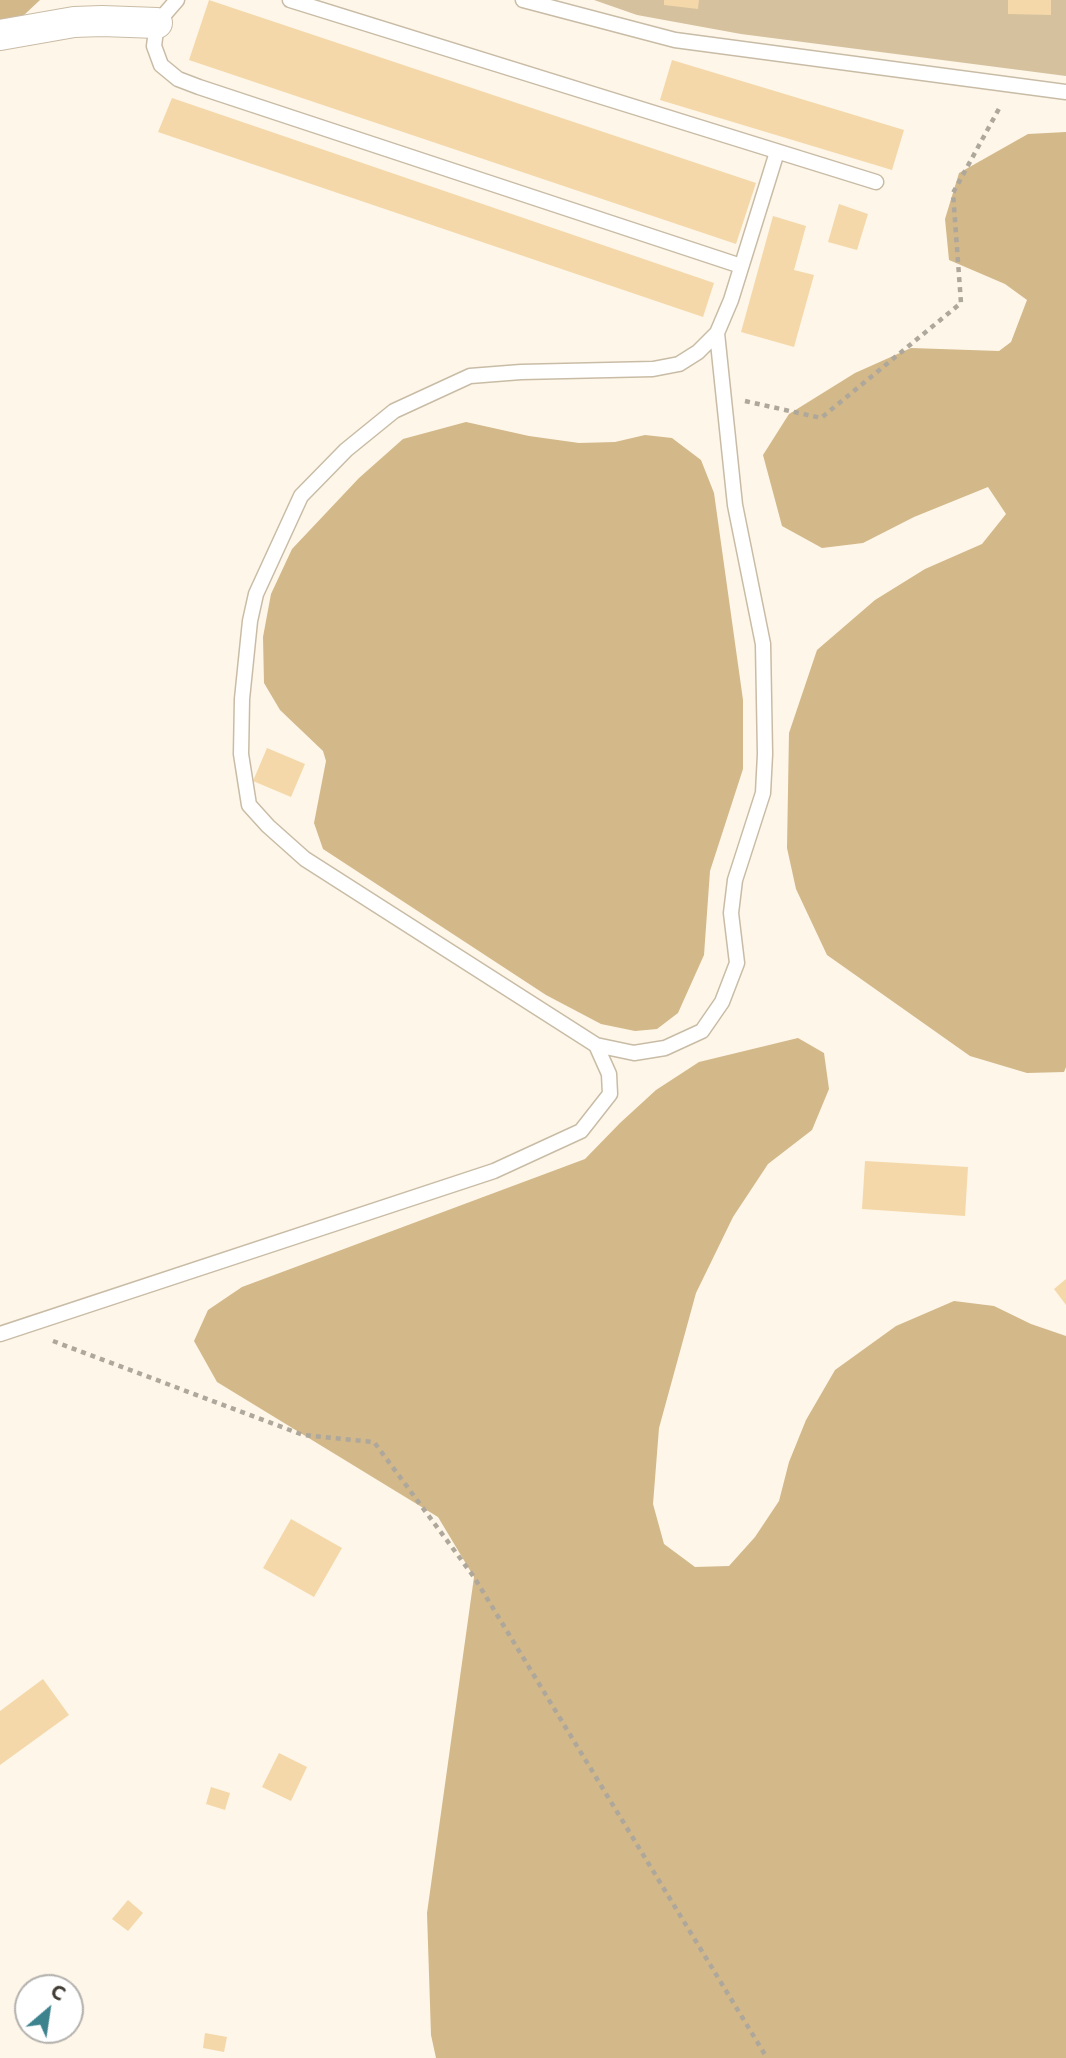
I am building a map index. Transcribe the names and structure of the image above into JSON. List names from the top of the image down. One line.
{"north":"top right"}
